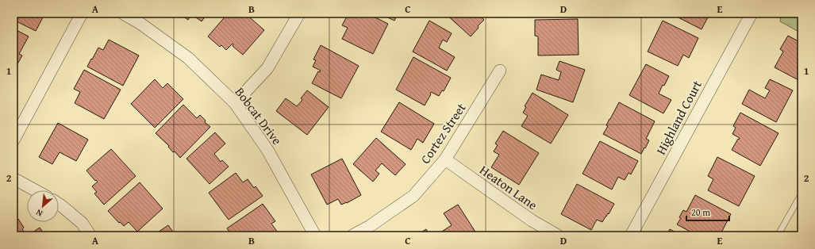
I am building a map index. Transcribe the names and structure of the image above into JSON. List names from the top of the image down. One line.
{"streets":{"street":["Bobcat Drive","Highland Court","Cortez Street","Heaton Lane"]},"crossings":[["Cortez Street","Heaton Lane"]],"scale_bar":"20 m","north":"bottom left","grid":{"columns":["A","B","C","D","E"],"rows":["1","2"]}}
